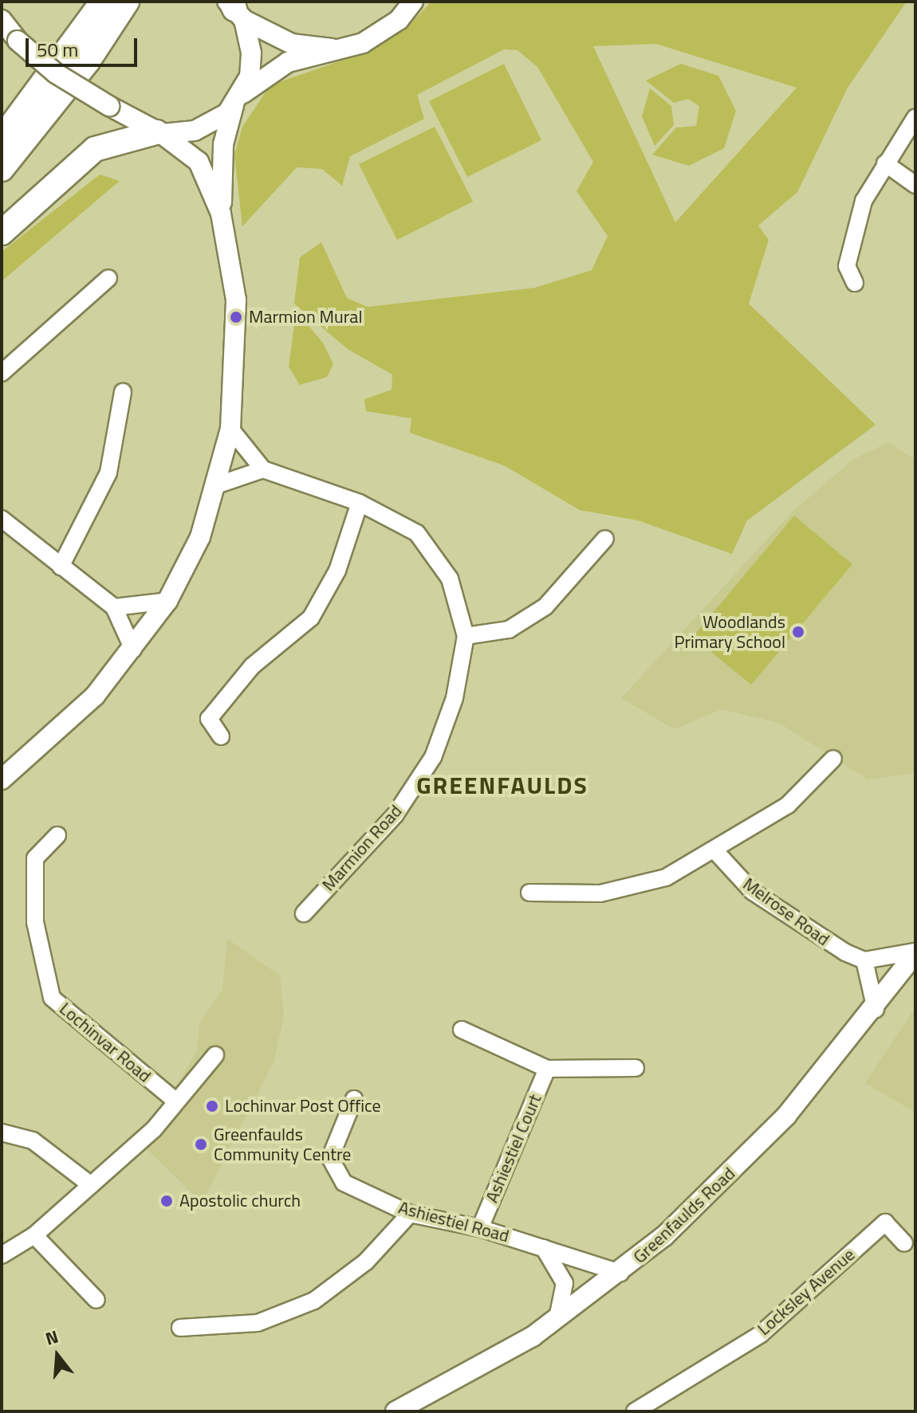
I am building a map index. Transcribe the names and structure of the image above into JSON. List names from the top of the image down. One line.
{"streets":{"street":["Marmion Road","Melrose Road","Lochinvar Road","Ashiestiel Court","Greenfaulds Road","Ashiestiel Road","Locksley Avenue"]},"crossings":[["Ashiestiel Court","Ashiestiel Road"],["Greenfaulds Road","Ashiestiel Road"]],"districts":["GREENFAULDS"],"places":["Marmion Mural","Woodlands Primary School","Lochinvar Post Office","Greenfaulds Community Centre","Apostolic church"],"scale_bar":"50 m","north":"top"}
